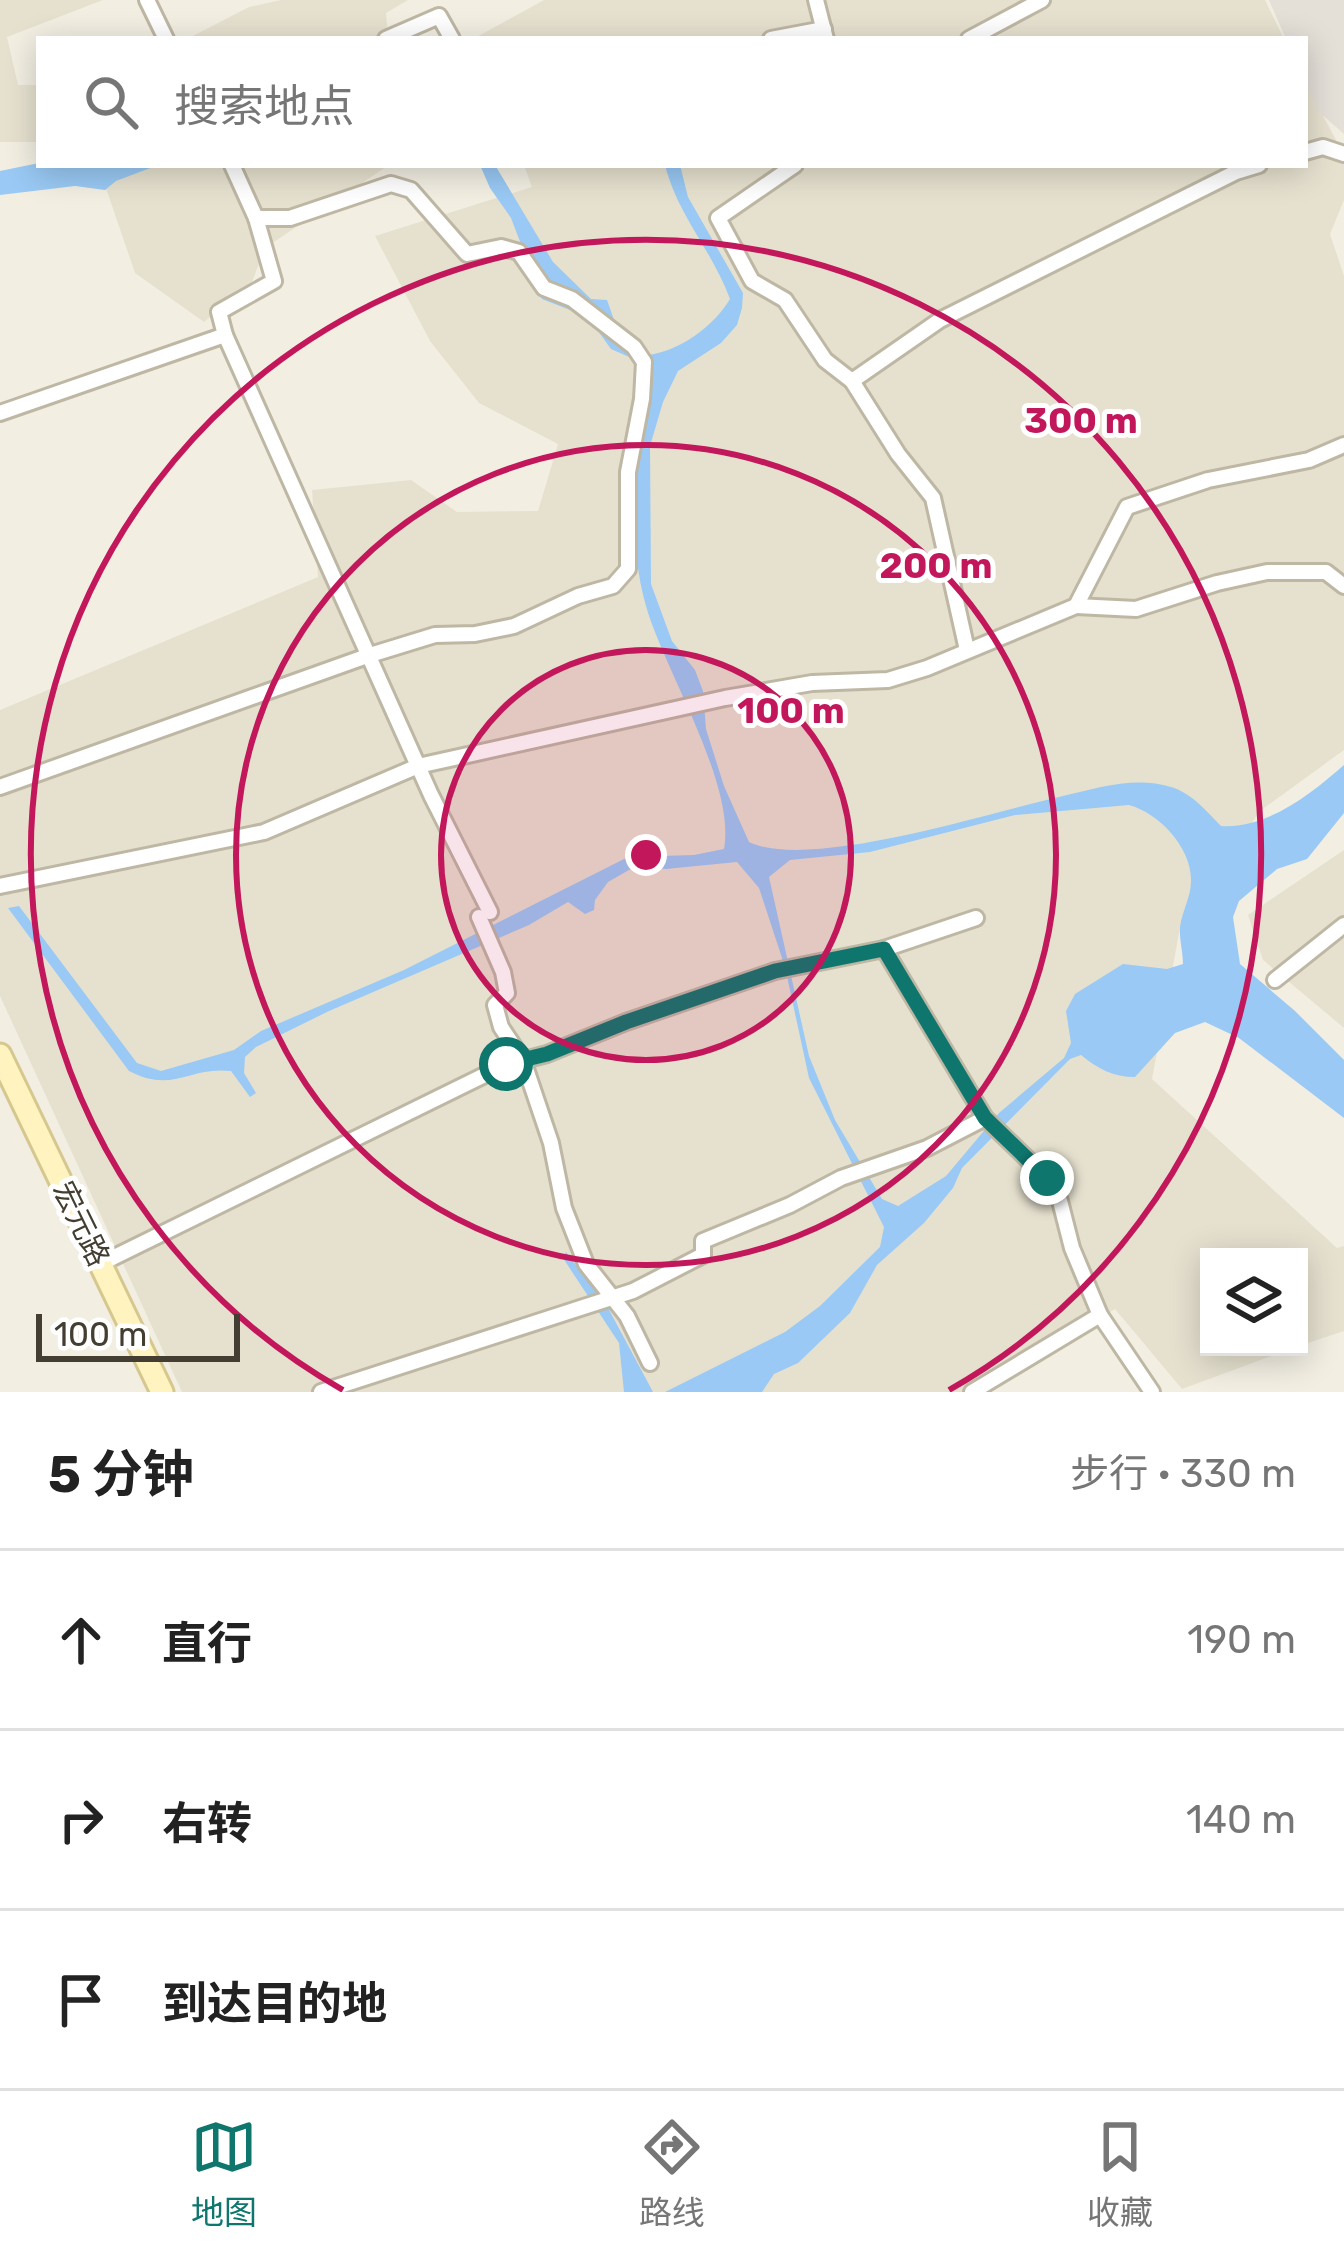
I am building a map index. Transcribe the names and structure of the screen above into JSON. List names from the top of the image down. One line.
{"streets":{"street":["宏元路"]},"scale_bar":"100 m","page":{"search":"搜索地点","scale":"100 m","heading":["5 分钟","步行 · 330 m"],"list":[["直行","190 m"],["右转","140 m"],"到达目的地"],"nav":["地图","路线","收藏"]},"rings":["300 m","200 m","100 m"]}
